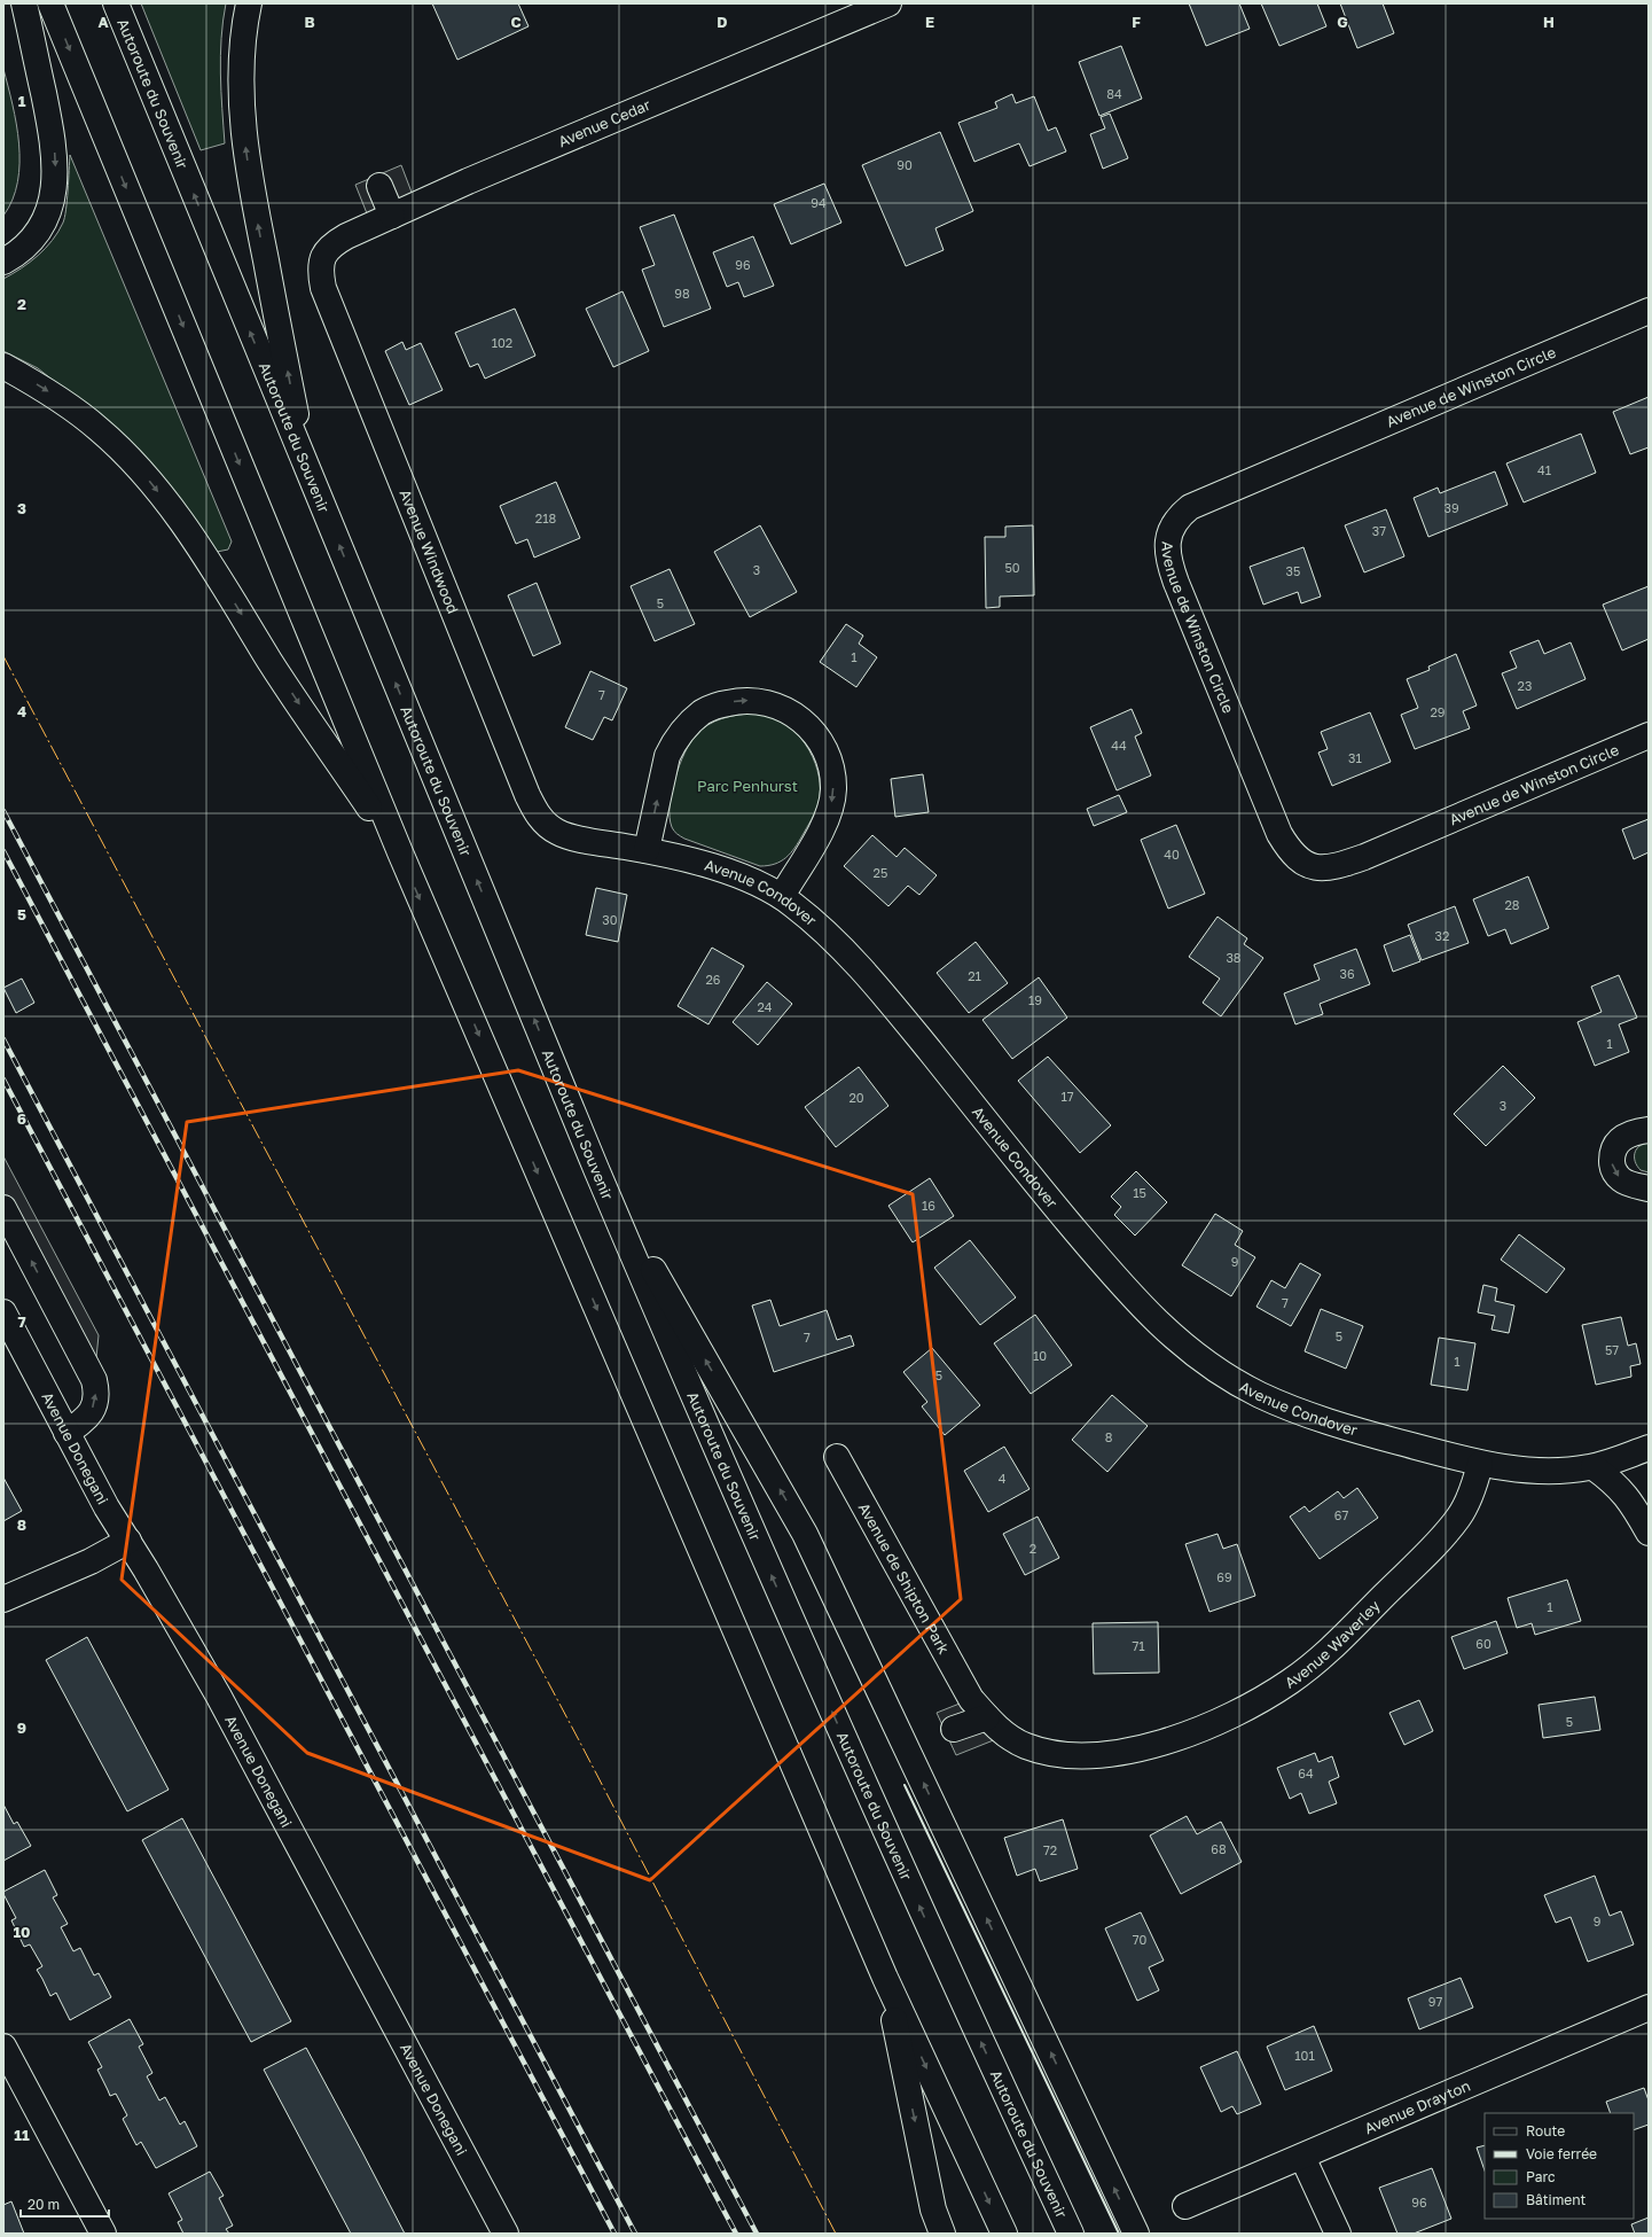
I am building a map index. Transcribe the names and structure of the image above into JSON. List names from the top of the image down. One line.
{"streets":{"main road":["Autoroute du Souvenir","Avenue Cedar","Avenue de Winston Circle","Avenue Windwood","Avenue Condover","Avenue Donegani","Avenue de Shipton Park","Avenue Waverley","Avenue Drayton"]},"crossings":[["Avenue Cedar","Avenue Windwood"],["Avenue Windwood","Avenue Condover"],["Avenue Condover","Avenue Waverley"],["Avenue de Shipton Park","Avenue Waverley"]],"parks":["Parc Penhurst"],"house_numbers":["84","90","94","96","98","102","41","39","218","37","50","3","35","5","1","23","7","29","44","31","40","25","28","30","32","38","36","21","26","19","24","1","17","20","3","15","16","9","7","5","7","57","10","1","5","8","4","67","2","69","1","60","71","5","64","68","72","9","70","97","101","96"],"legend":["Route","Voie ferrée","Parc","Bâtiment"],"scale_bar":"20 m","grid":{"columns":["A","B","C","D","E","F","G","H"],"rows":["1","2","3","4","5","6","7","8","9","10","11"]}}
